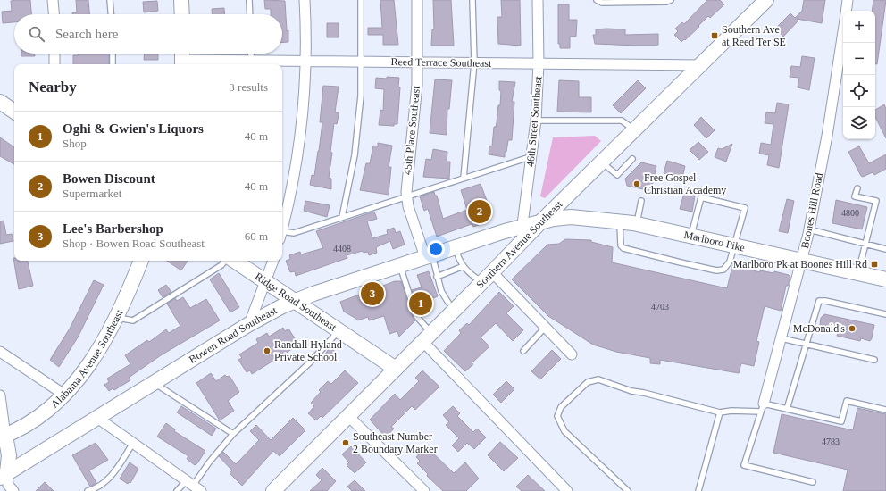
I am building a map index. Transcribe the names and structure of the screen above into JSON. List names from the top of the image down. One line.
{"streets":{"main road":["Marlboro Pike","Southern Avenue Southeast","Ridge Road Southeast","Bowen Road Southeast","Alabama Avenue Southeast"],"street":["Reed Terrace Southeast","46th Street Southeast","45th Place Southeast","Boones Hill Road"]},"crossings":[["Reed Terrace Southeast","46th Street Southeast"],["Reed Terrace Southeast","45th Place Southeast"],["Reed Terrace Southeast","Southern Avenue Southeast"],["46th Street Southeast","Southern Avenue Southeast"],["46th Street Southeast","Bowen Road Southeast"],["45th Place Southeast","Bowen Road Southeast"],["Boones Hill Road","Marlboro Pike"],["Marlboro Pike","Southern Avenue Southeast"],["Marlboro Pike","Bowen Road Southeast"],["Southern Avenue Southeast","Ridge Road Southeast"],["Southern Avenue Southeast","Bowen Road Southeast"],["Ridge Road Southeast","Bowen Road Southeast"]],"places":{"transit":["Southern Ave at Reed Ter SE","Marlboro Pk at Boones Hill Rd"],"other":["Free Gospel Christian Academy","McDonald's","Randall Hyland Private School","Southeast Number 2 Boundary Marker"]},"house_numbers":["4800","4408","4703","4783"],"page":{"map_buttons":["+","−"],"search":"Search here","heading":["Nearby","3 results"],"list":[{"mark":"1","name":"Oghi & Gwien's Liquors","note":"Shop","value":"40 m"},{"mark":"2","name":"Bowen Discount","note":"Supermarket","value":"40 m"},{"mark":"3","name":"Lee's Barbershop","note":"Shop · Bowen Road Southeast","value":"60 m"}],"pins":["2","3","1"]}}
